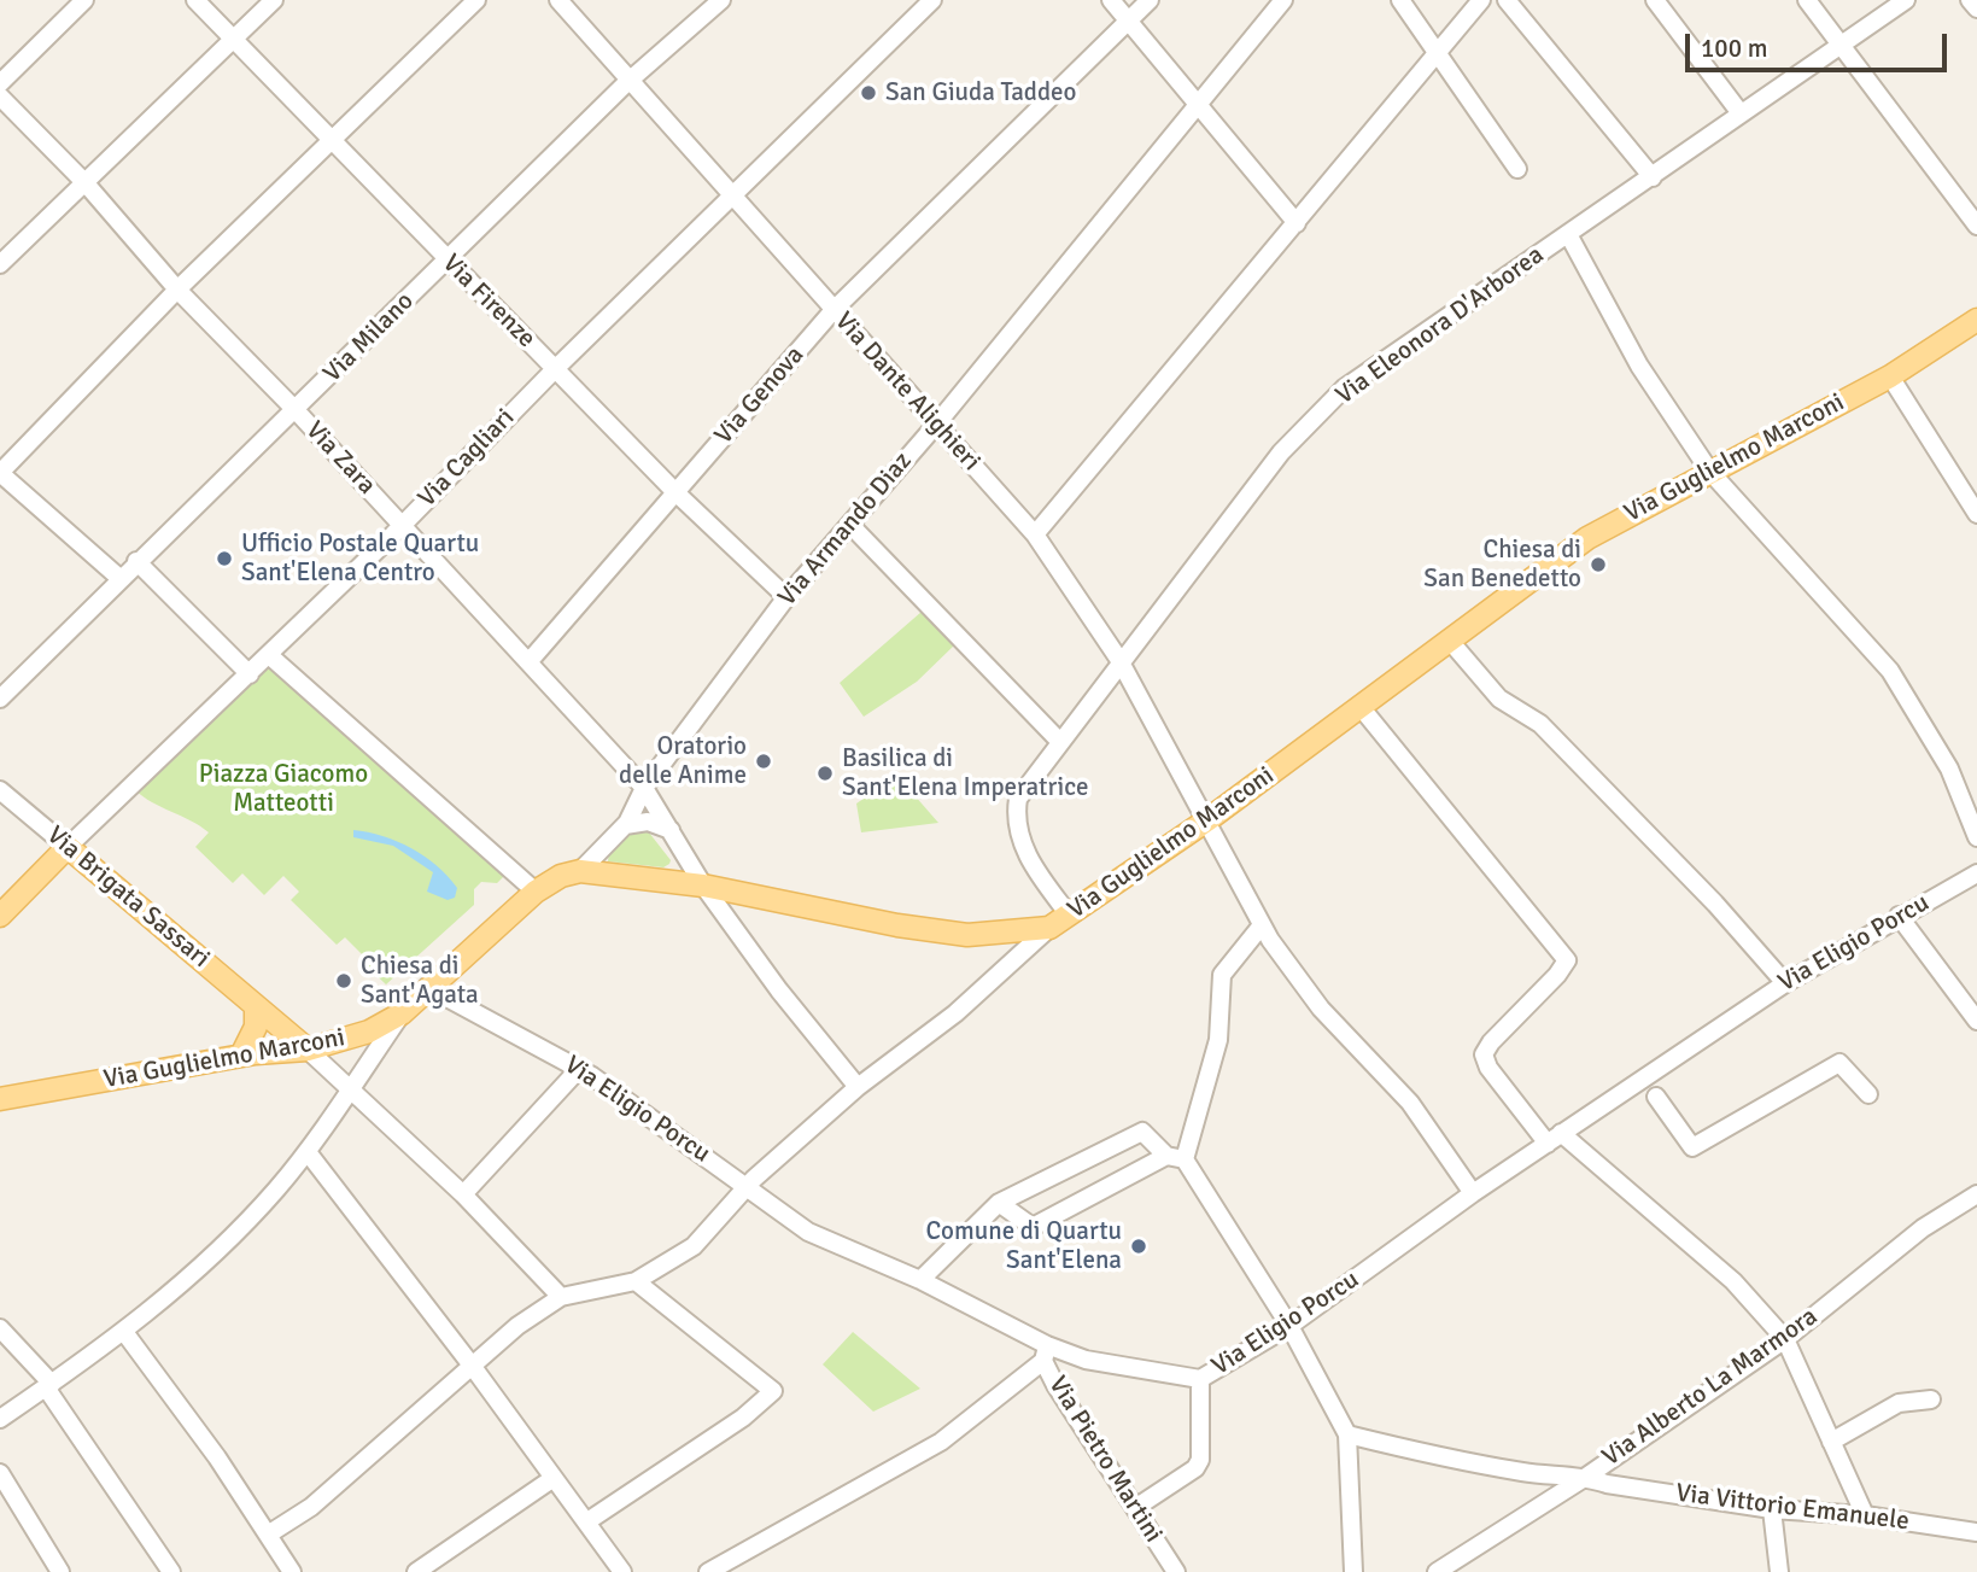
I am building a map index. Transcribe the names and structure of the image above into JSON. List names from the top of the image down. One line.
{"streets":{"main road":["Via Cagliari","Via Guglielmo Marconi","Via Brigata Sassari"],"street":["Via Firenze","Via Eleonora D'Arborea","Via Milano","Via Dante Alighieri","Via Genova","Via Zara","Via Armando Diaz","Via Eligio Porcu","Via Alberto La Marmora","Via Pietro Martini","Via Vittorio Emanuele"]},"crossings":[["Via Firenze","Via Milano"],["Via Firenze","Via Genova"],["Via Firenze","Via Cagliari"],["Via Firenze","Via Armando Diaz"],["Via Eleonora D'Arborea","Via Dante Alighieri"],["Via Eleonora D'Arborea","Via Guglielmo Marconi"],["Via Milano","Via Dante Alighieri"],["Via Milano","Via Zara"],["Via Dante Alighieri","Via Genova"],["Via Dante Alighieri","Via Cagliari"],["Via Dante Alighieri","Via Guglielmo Marconi"],["Via Dante Alighieri","Via Armando Diaz"],["Via Dante Alighieri","Via Eligio Porcu"],["Via Genova","Via Zara"],["Via Zara","Via Cagliari"],["Via Zara","Via Guglielmo Marconi"],["Via Zara","Via Armando Diaz"],["Via Cagliari","Via Brigata Sassari"],["Via Guglielmo Marconi","Via Armando Diaz"],["Via Guglielmo Marconi","Via Brigata Sassari"],["Via Guglielmo Marconi","Via Eligio Porcu"],["Via Eligio Porcu","Via Pietro Martini"],["Via Alberto La Marmora","Via Vittorio Emanuele"]],"parks":["Piazza Giacomo Matteotti"],"places":["San Giuda Taddeo","Ufficio Postale Quartu Sant'Elena Centro","Chiesa di San Benedetto","Oratorio delle Anime","Basilica di Sant'Elena Imperatrice","Chiesa di Sant'Agata","Comune di Quartu Sant'Elena"],"scale_bar":"100 m"}
